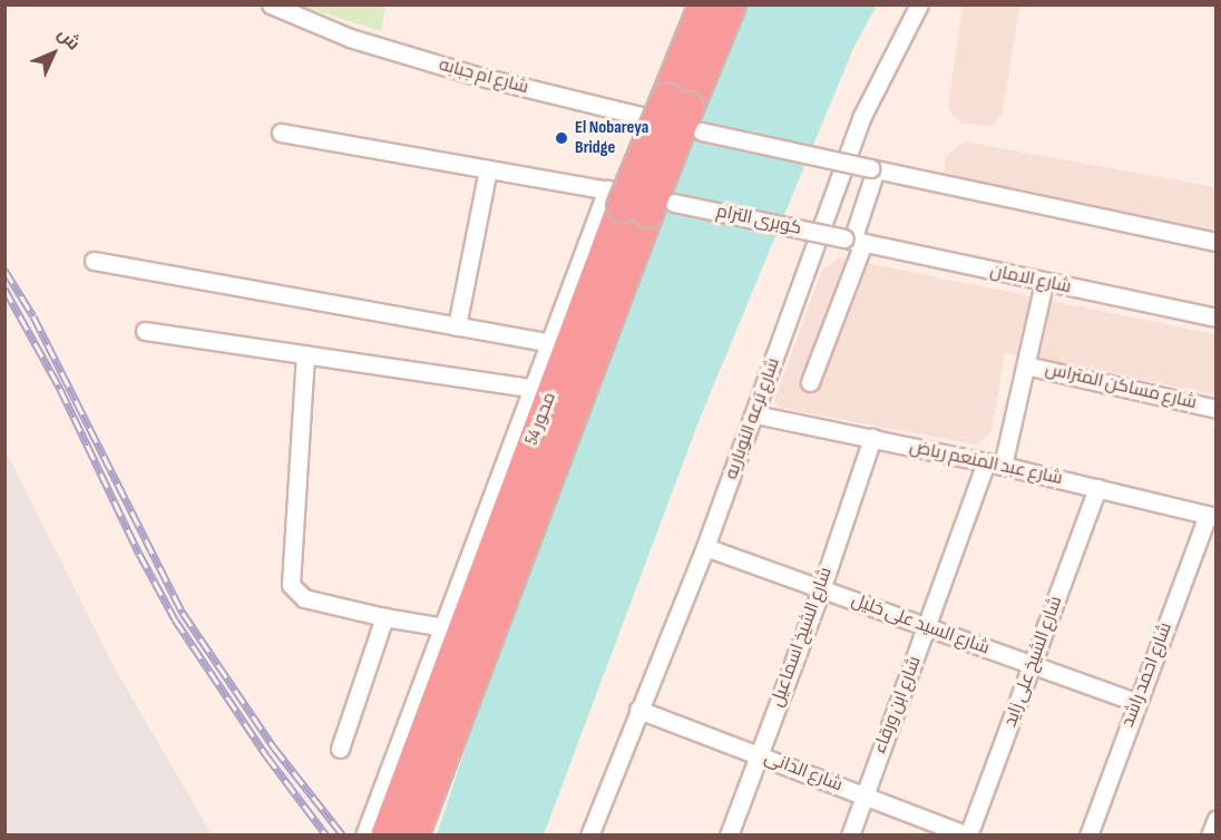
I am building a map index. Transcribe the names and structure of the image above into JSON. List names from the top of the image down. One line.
{"streets":{"highway":["محور 54"],"street":["شارع ام جبابه","كوبرى الترام","شارع الامان","شارع مساكن المتراس","شارع ترعه النوباريه","شارع عبد المنعم رياض","شارع السيد على خليل","شارع الشيخ اسماعيل","شارع الشيخ على زايد","شارع احمد راشد","شارع ابن ورقاء","شارع الدانى"]},"crossings":[["شارع ام جبابه","محور 54"],["كوبرى الترام","شارع الامان"],["كوبرى الترام","محور 54"],["شارع الامان","شارع ابن ورقاء"],["شارع مساكن المتراس","شارع ابن ورقاء"],["شارع ترعه النوباريه","شارع عبد المنعم رياض"],["شارع ترعه النوباريه","شارع السيد على خليل"],["شارع ترعه النوباريه","شارع الدانى"],["شارع عبد المنعم رياض","شارع الشيخ اسماعيل"],["شارع عبد المنعم رياض","شارع الشيخ على زايد"],["شارع عبد المنعم رياض","شارع احمد راشد"],["شارع عبد المنعم رياض","شارع ابن ورقاء"],["شارع السيد على خليل","شارع الشيخ اسماعيل"],["شارع السيد على خليل","شارع الشيخ على زايد"],["شارع السيد على خليل","شارع احمد راشد"],["شارع السيد على خليل","شارع ابن ورقاء"],["شارع الشيخ اسماعيل","شارع الدانى"],["شارع الشيخ على زايد","شارع الدانى"],["شارع ابن ورقاء","شارع الدانى"]],"places":["El Nobareya Bridge"],"north":"top right"}
